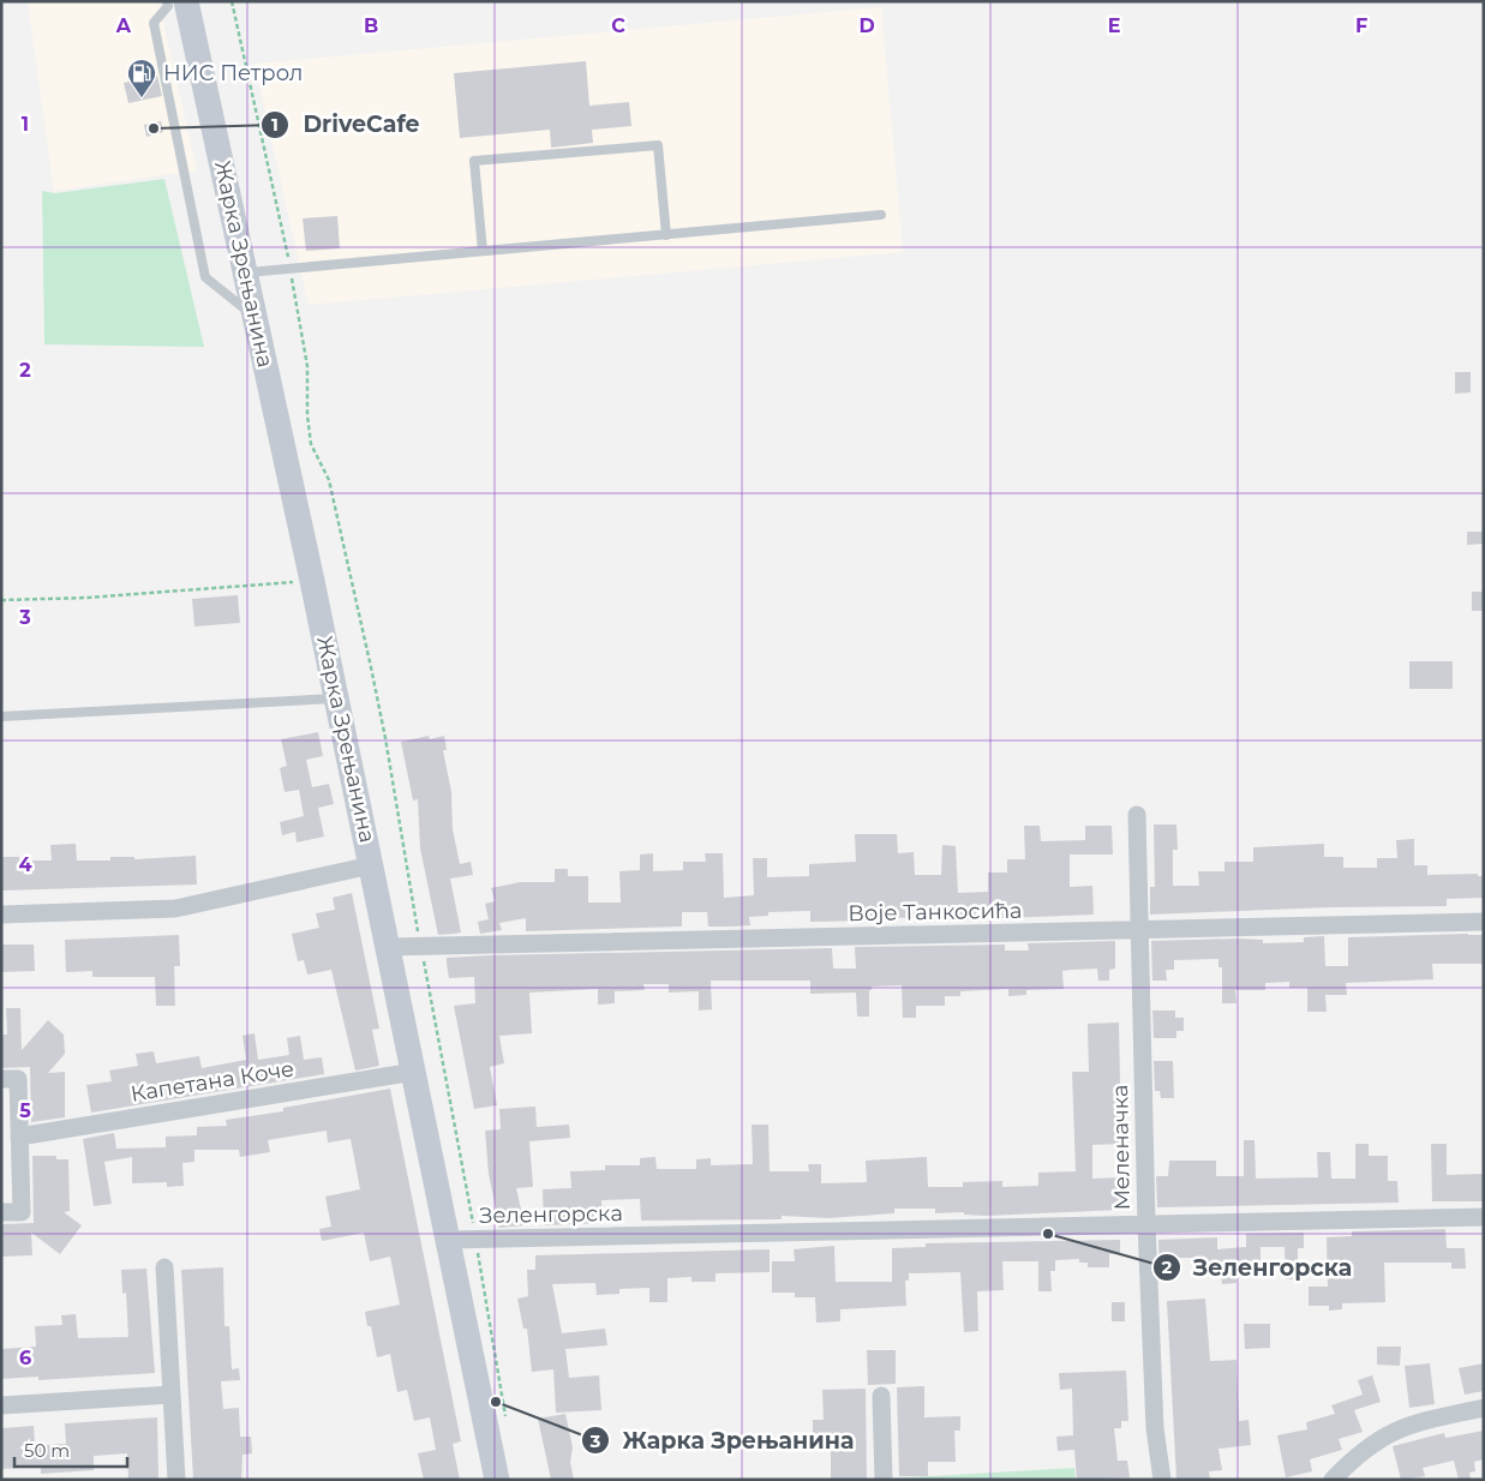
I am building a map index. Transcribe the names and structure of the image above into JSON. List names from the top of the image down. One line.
{"streets":{"main road":["Жарка Зрењанина"],"street":["Воје Танкосића","Капетана Коче","Меленачка","Зеленгорска"]},"crossings":[["Жарка Зрењанина","Воје Танкосића"],["Жарка Зрењанина","Капетана Коче"],["Жарка Зрењанина","Зеленгорска"],["Воје Танкосића","Меленачка"],["Меленачка","Зеленгорска"]],"places":{"fuel station":["НИС Петрол"],"other":["DriveCafe","Зеленгорска","Жарка Зрењанина"]},"scale_bar":"50 m","grid":{"columns":["A","B","C","D","E","F"],"rows":["1","2","3","4","5","6"]}}
